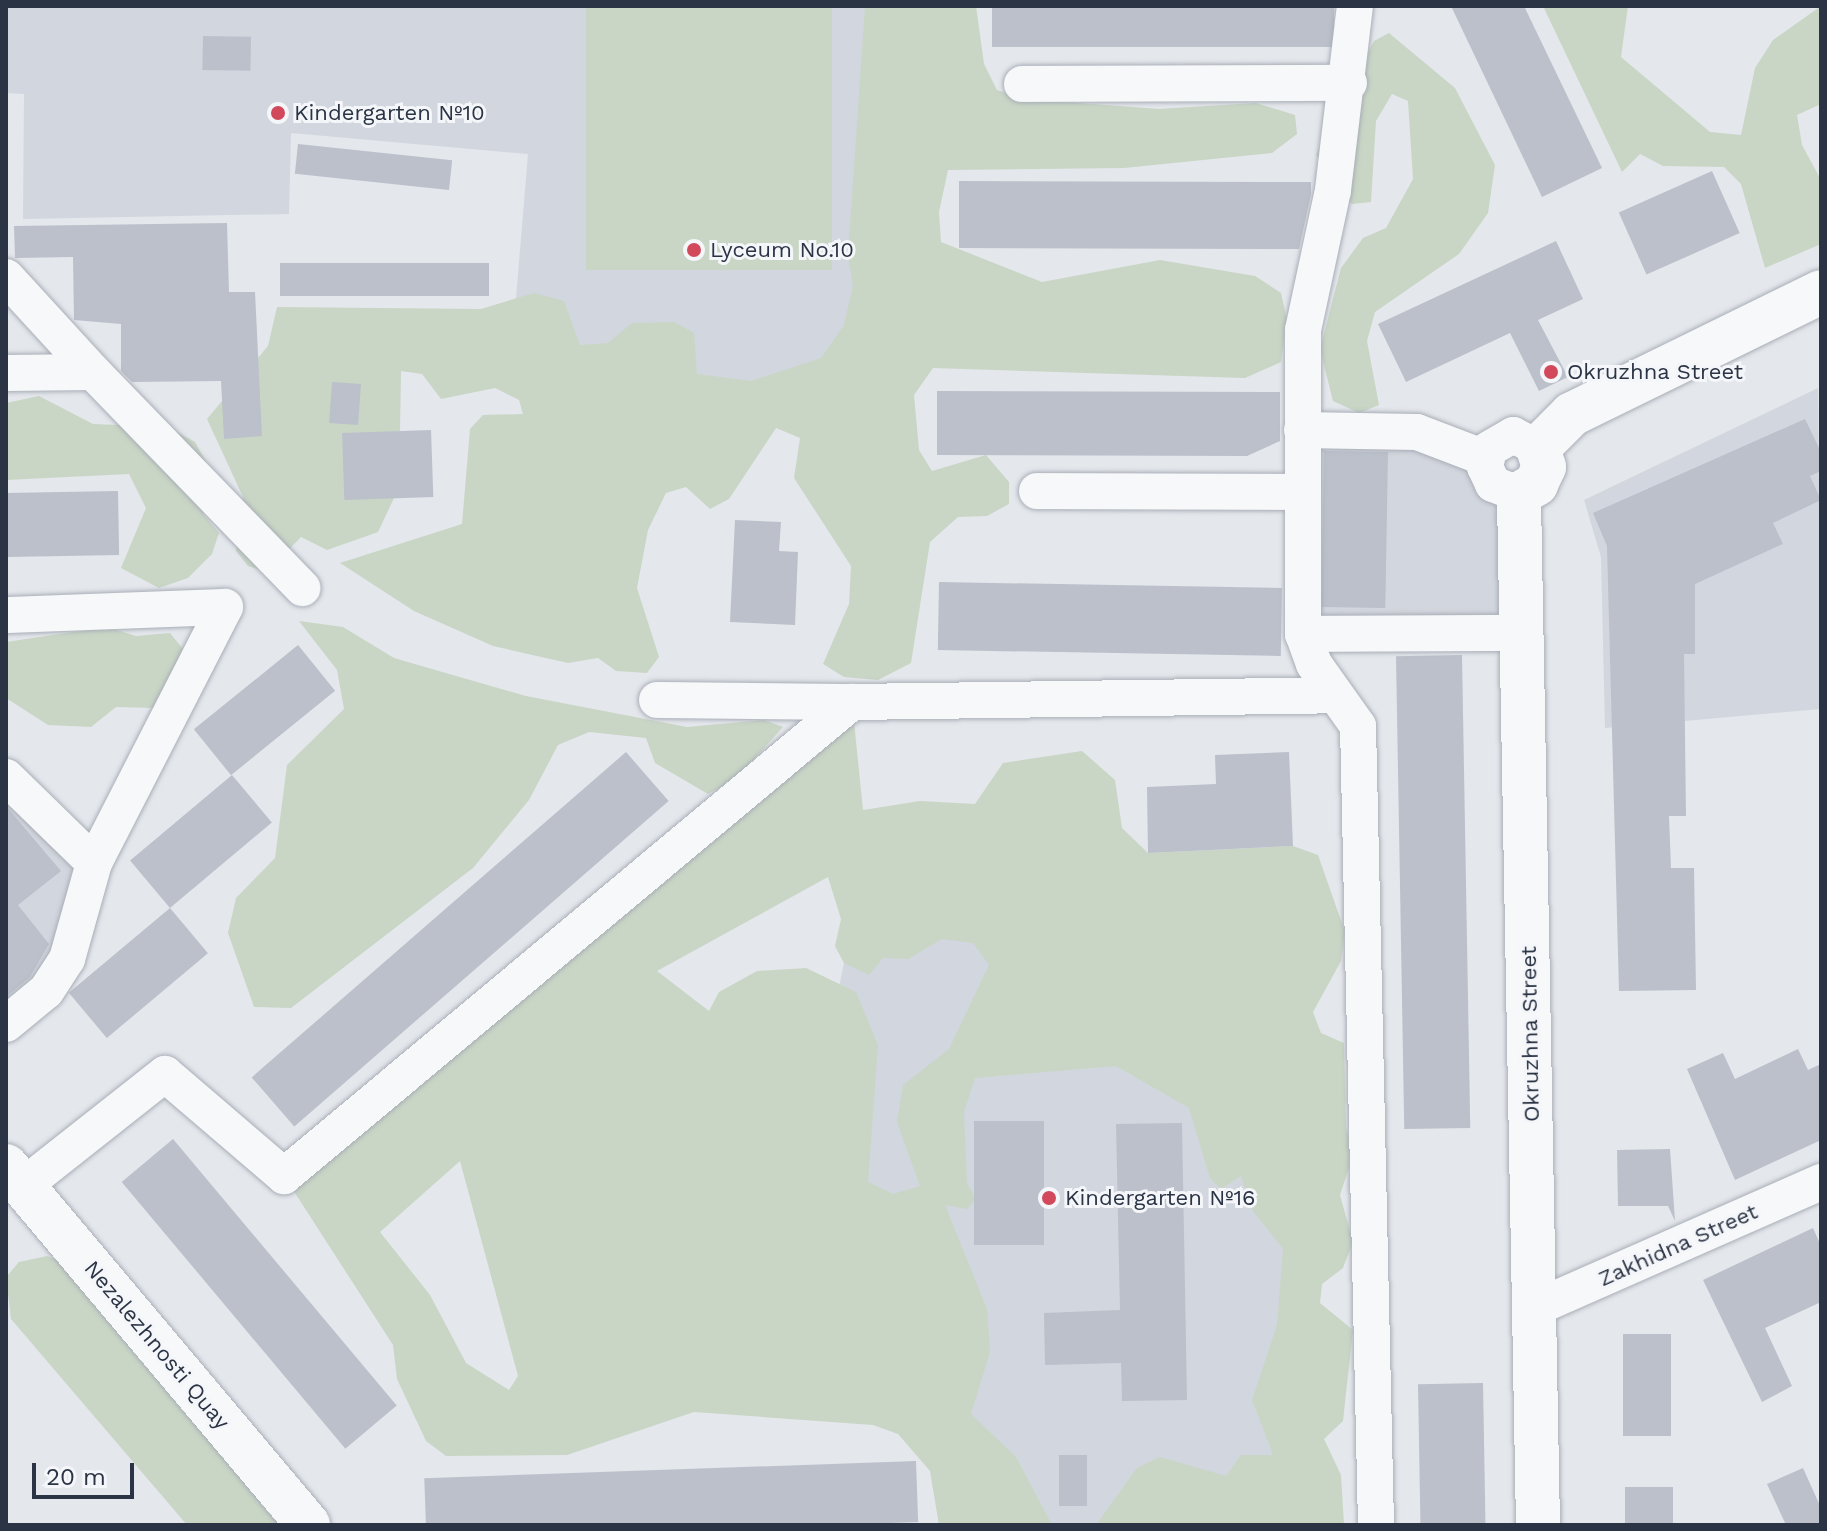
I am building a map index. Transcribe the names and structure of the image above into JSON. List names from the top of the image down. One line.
{"streets":{"street":["Okruzhna Street","Zakhidna Street","Nezalezhnosti Quay"]},"crossings":[["Okruzhna Street","Zakhidna Street"]],"places":["Kindergarten №10","Lyceum No.10","Okruzhna Street","Kindergarten №16"],"scale_bar":"20 m"}
